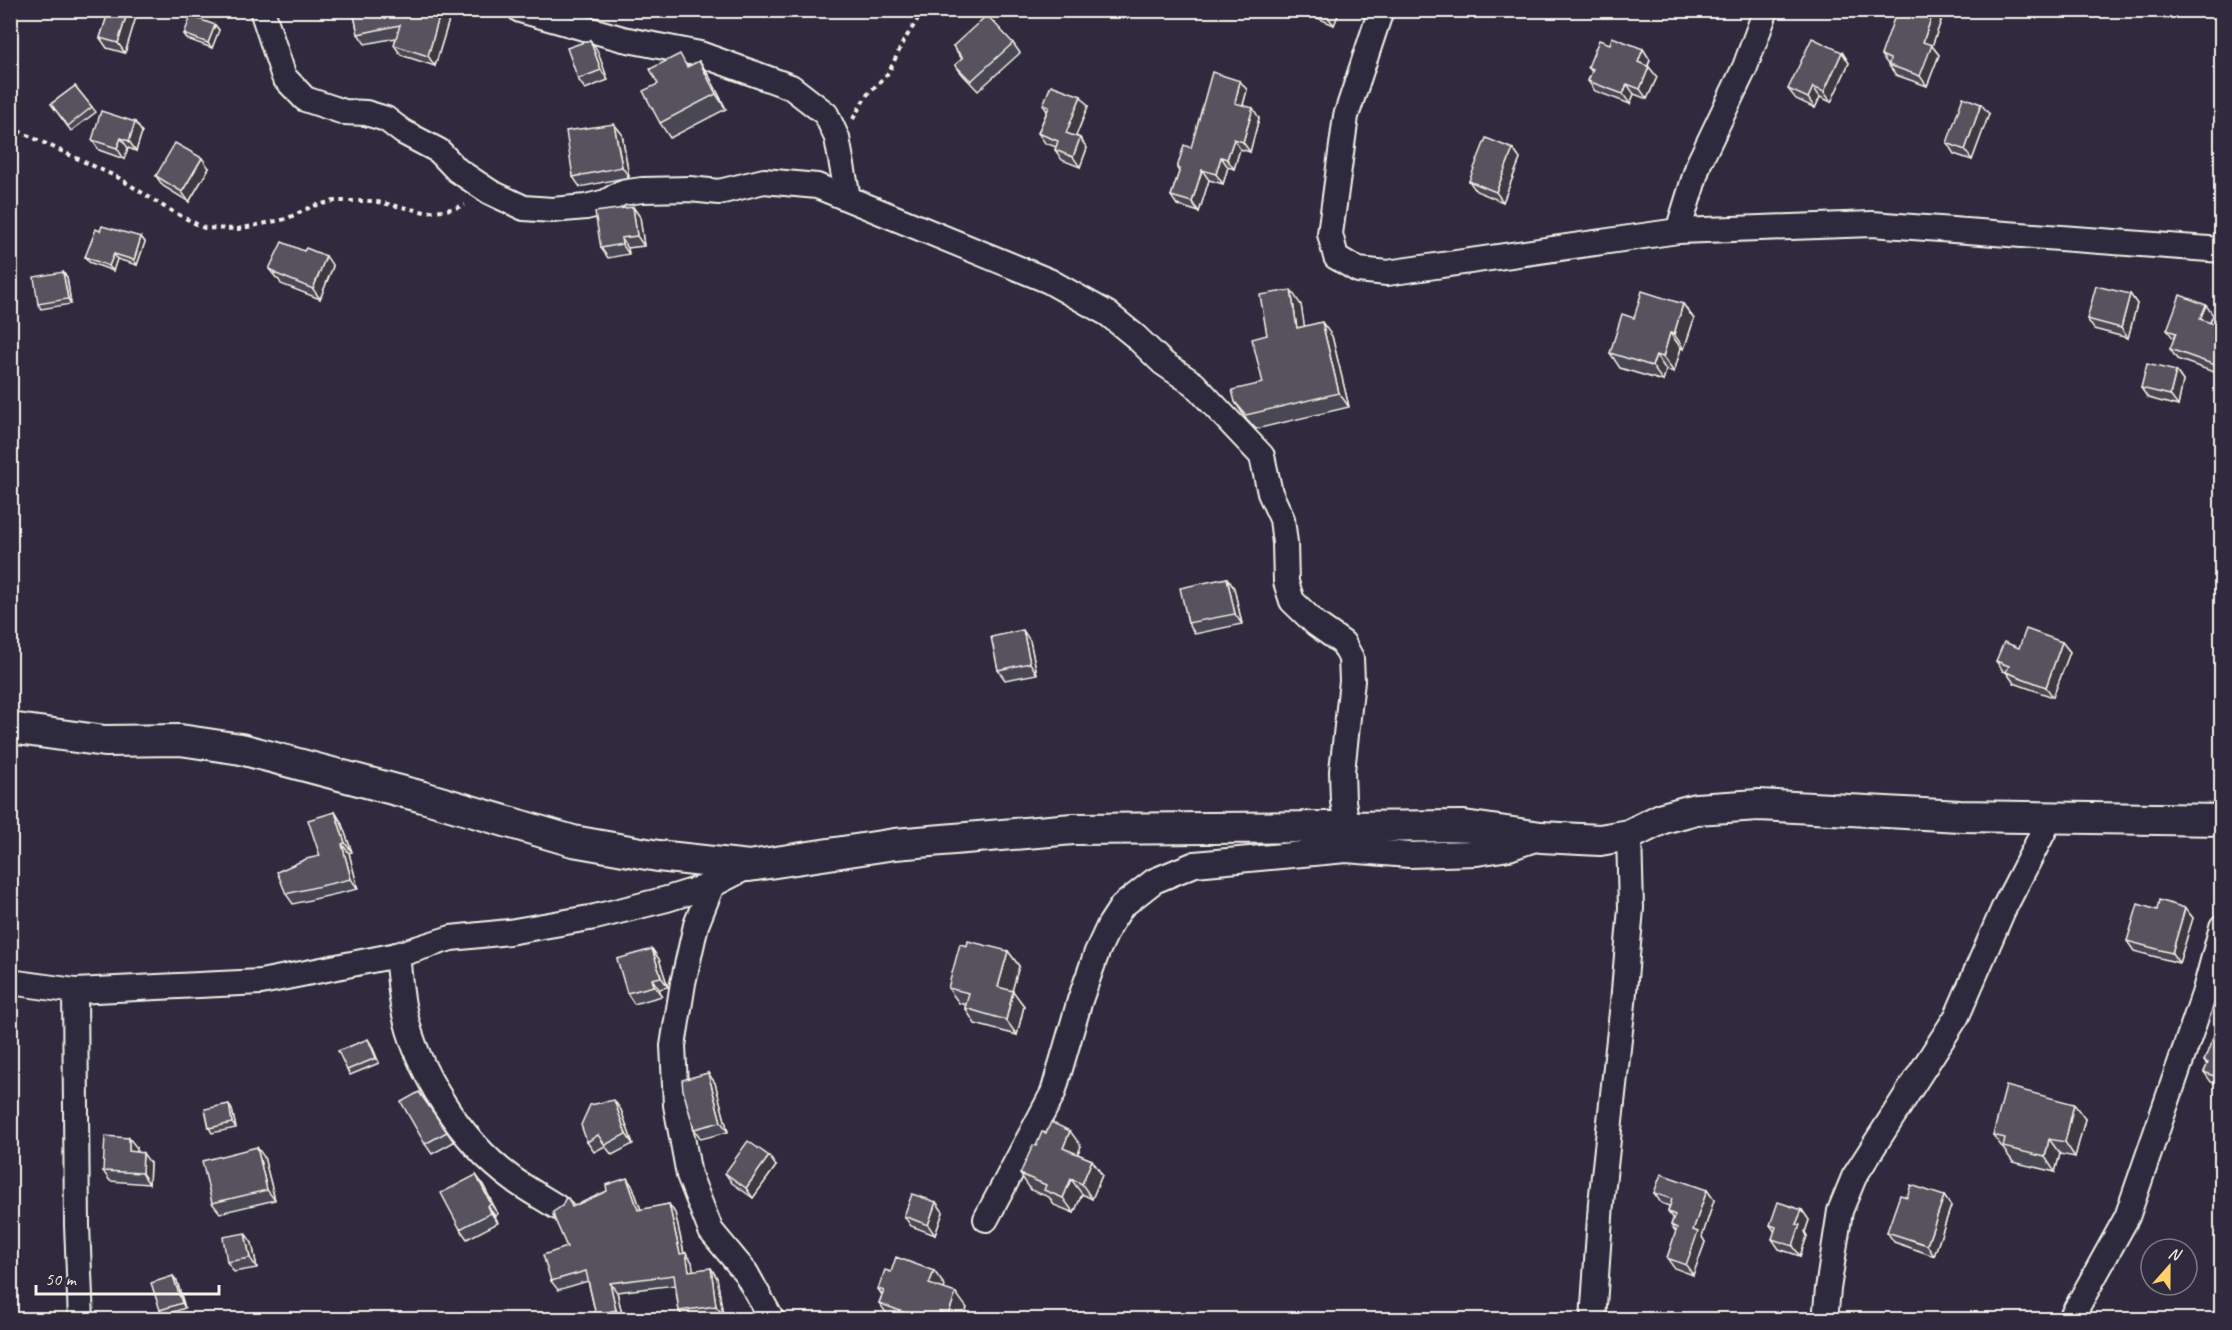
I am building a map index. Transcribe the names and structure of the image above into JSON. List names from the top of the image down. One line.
{"scale_bar":"50 m","north":"top"}
